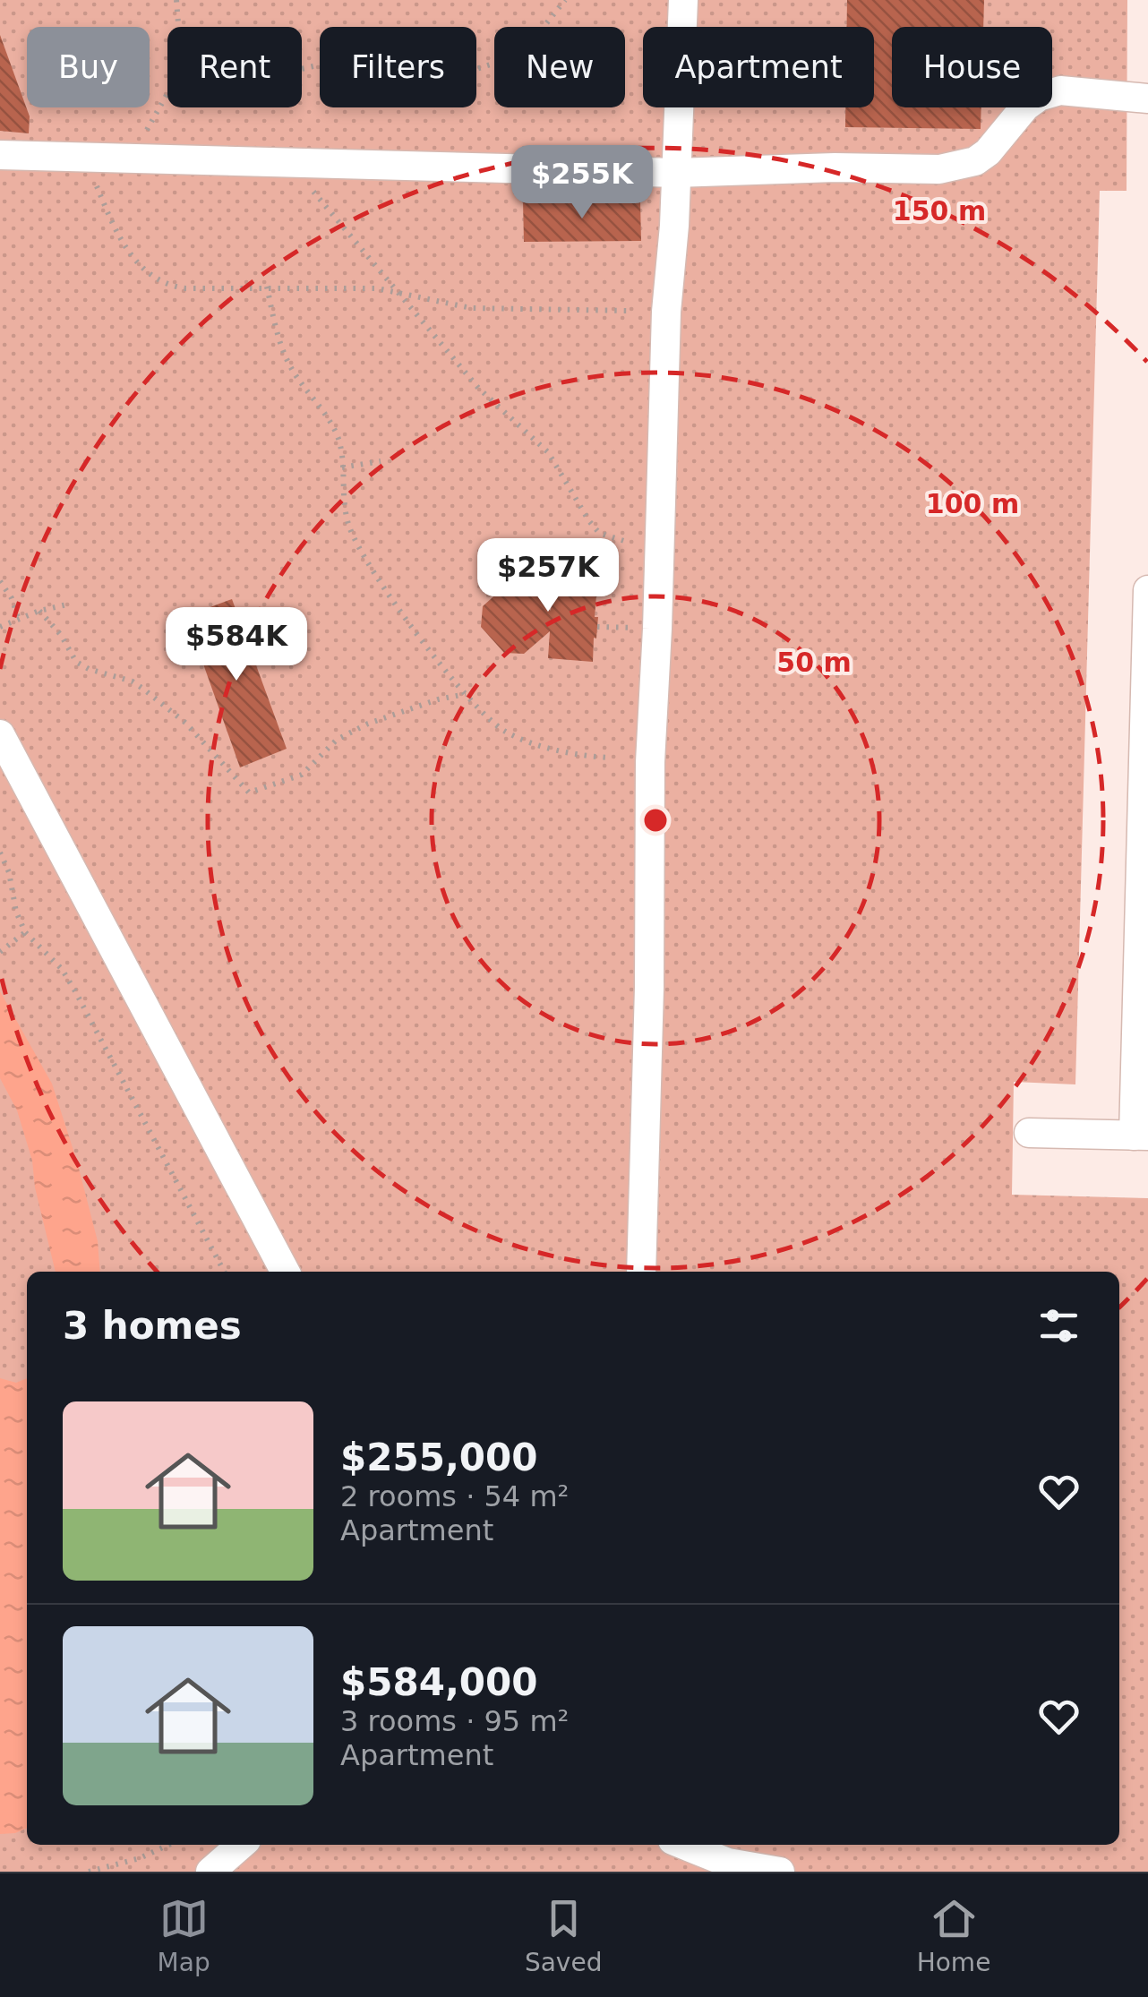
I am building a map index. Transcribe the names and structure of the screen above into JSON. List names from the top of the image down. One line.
{"page":{"chip":["Buy","Rent","Filters","New","Apartment","House"],"price":["$255K","$257K","$584K"],"heading":"3 homes","list":[{"name":"$255,000","note":"2 rooms · 54 m² · Apartment"},{"name":"$584,000","note":"3 rooms · 95 m² · Apartment"}],"tabs":["Map","Saved","Home"]},"rings":["150 m","100 m","50 m"]}
